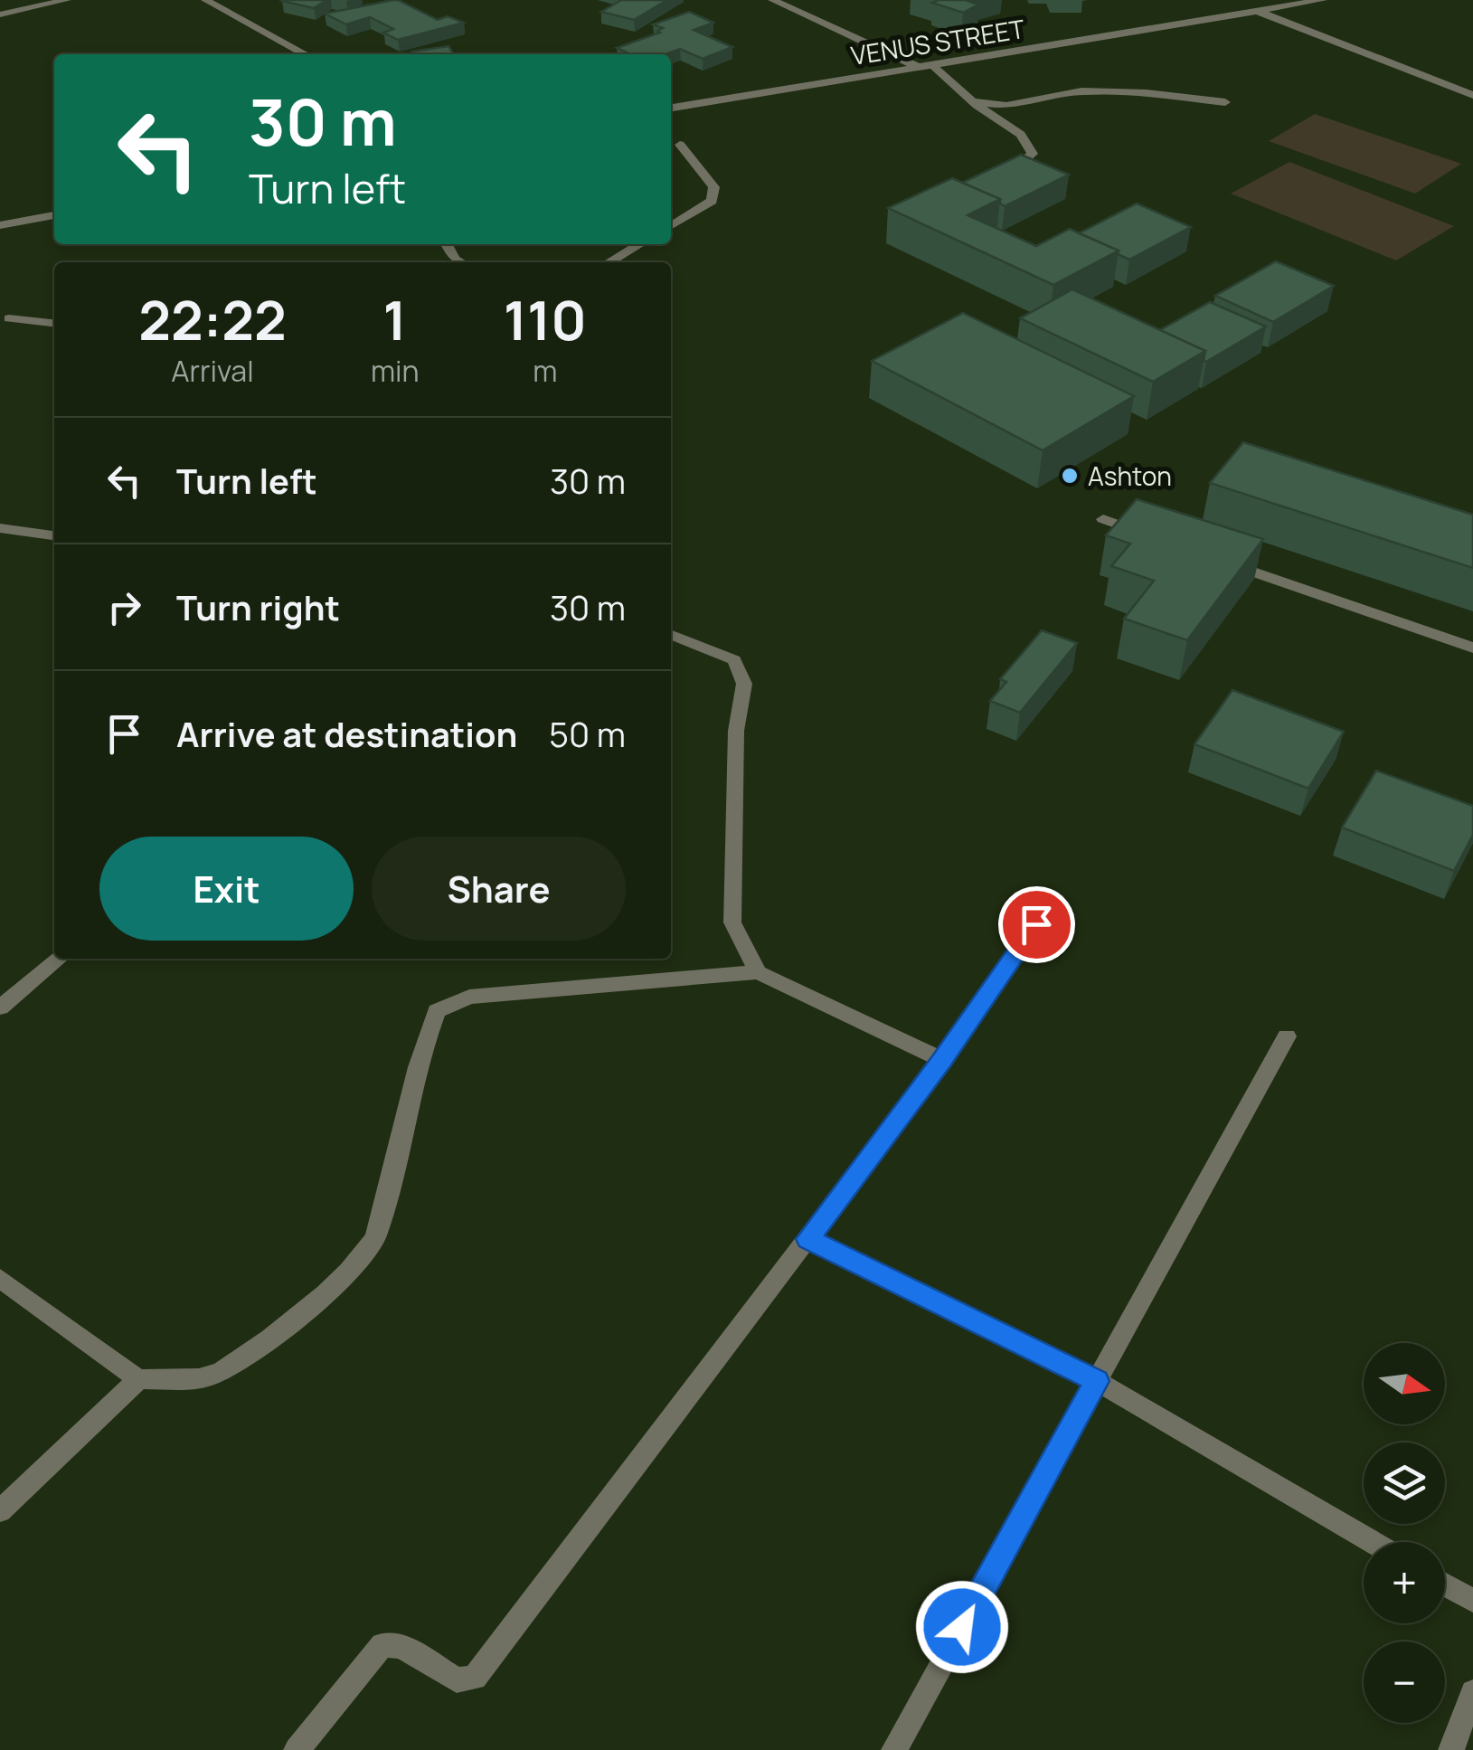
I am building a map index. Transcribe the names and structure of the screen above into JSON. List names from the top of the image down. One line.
{"streets":{"street":["VENUS STREET"]},"places":["Ashton"],"north":"right","page":{"turn":["30 m","Turn left"],"eta":["22:22","Arrival","1","min","110","m"],"list":[{"name":"Turn left","value":"30 m"},{"name":"Turn right","value":"30 m"},{"name":"Arrive at destination","value":"50 m"}],"buttons":["Exit","Share"],"map_buttons":["+","−"]}}
